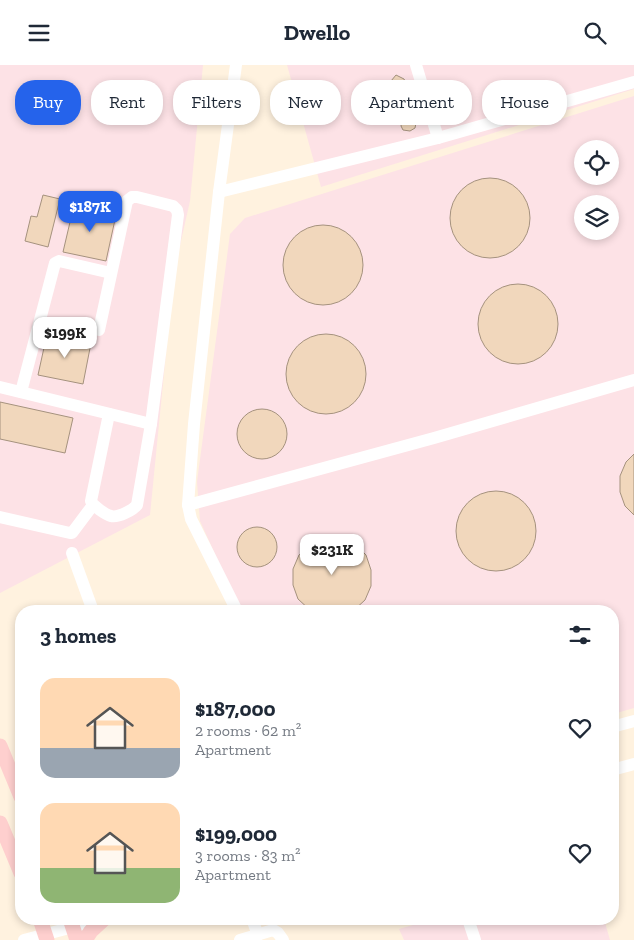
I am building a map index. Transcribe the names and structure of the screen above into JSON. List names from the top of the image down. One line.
{"page":{"header":"Dwello","chip":["Buy","Rent","Filters","New","Apartment","House"],"price":["$187K","$199K","$231K"],"heading":"3 homes","list":[{"name":"$187,000","note":"2 rooms · 62 m² · Apartment"},{"name":"$199,000","note":"3 rooms · 83 m² · Apartment"}]}}
